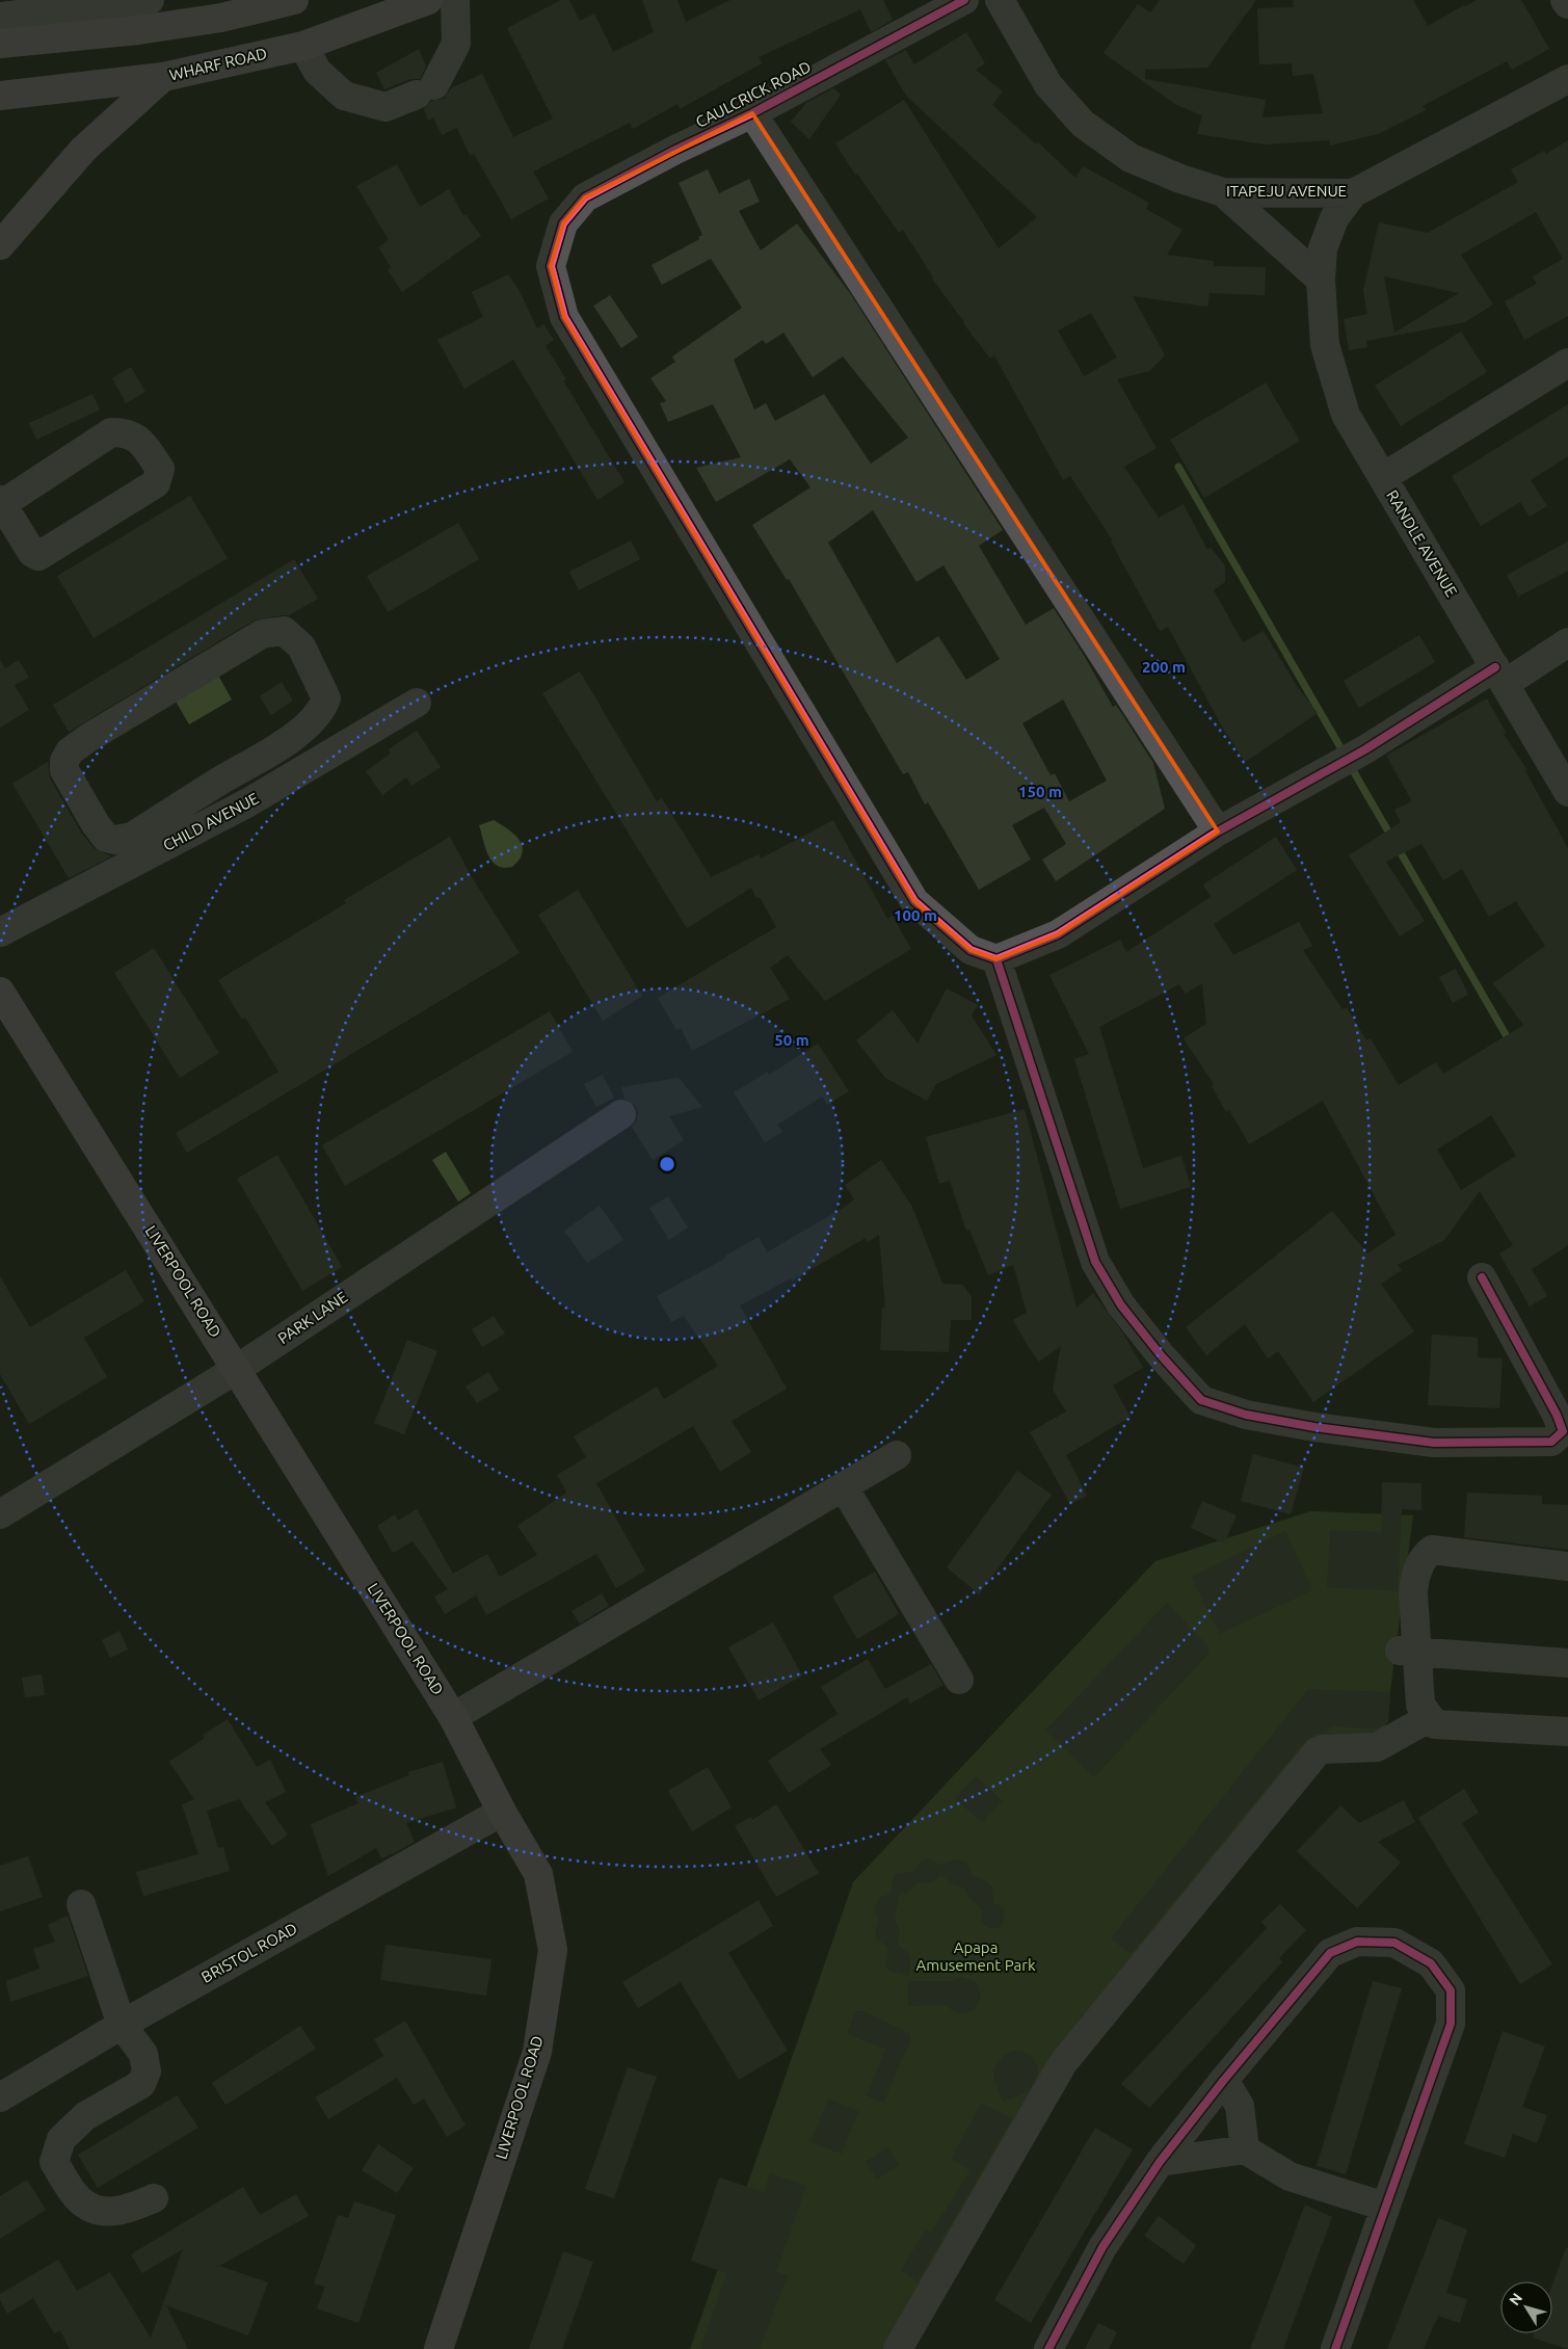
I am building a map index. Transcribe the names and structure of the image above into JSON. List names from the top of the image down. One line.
{"streets":{"main road":["WHARF ROAD","LIVERPOOL ROAD"],"street":["CAULCRICK ROAD","ITAPEJU AVENUE","RANDLE AVENUE","CHILD AVENUE","PARK LANE","BRISTOL ROAD"]},"crossings":[["ITAPEJU AVENUE","RANDLE AVENUE"],["LIVERPOOL ROAD","PARK LANE"],["LIVERPOOL ROAD","BRISTOL ROAD"]],"parks":["Apapa Amusement Park"],"north":"top left","rings":["200 m","150 m","100 m","50 m"]}
